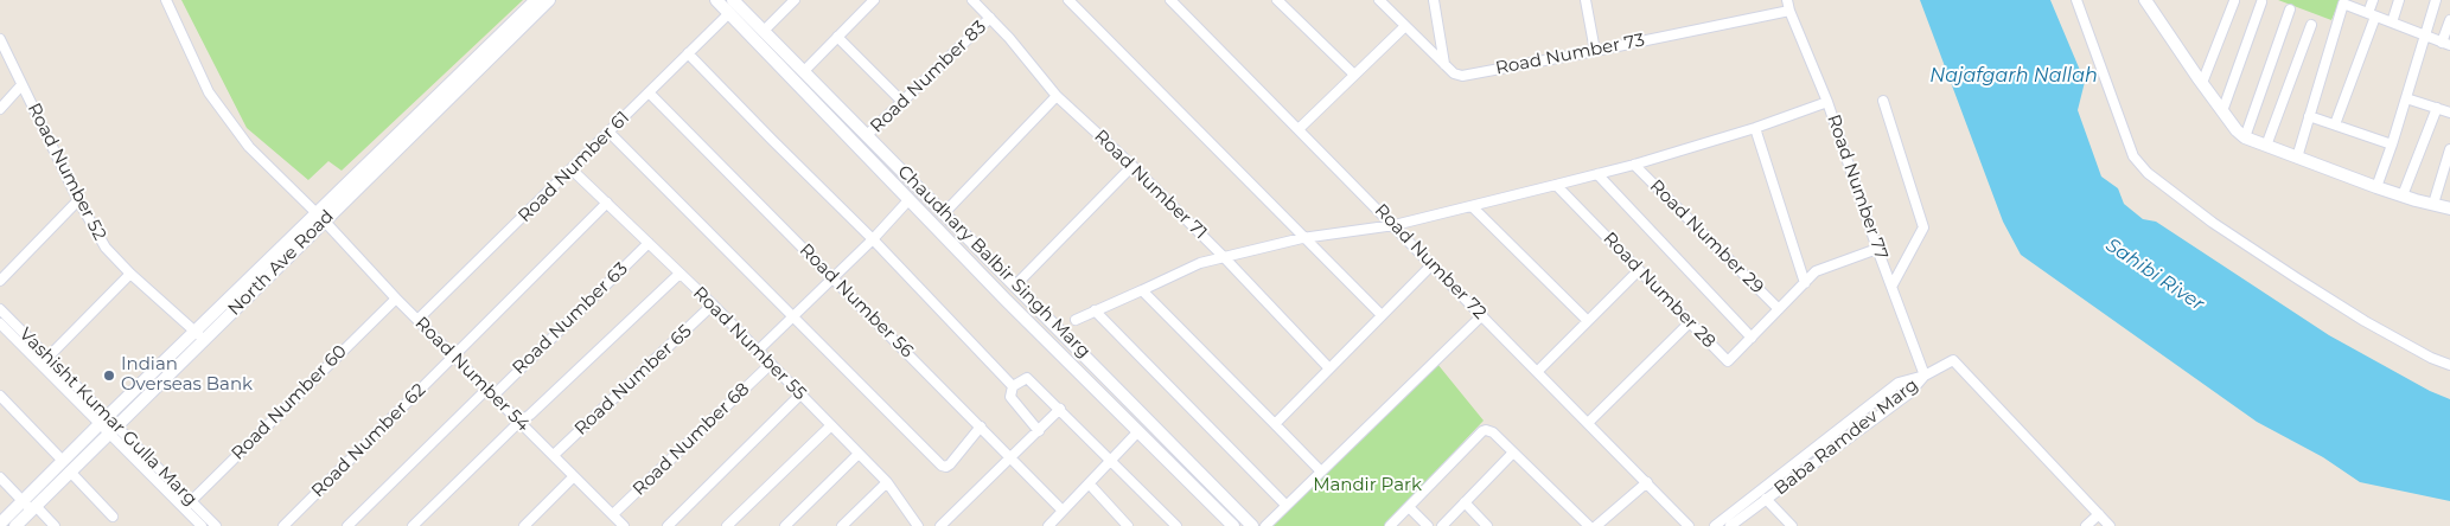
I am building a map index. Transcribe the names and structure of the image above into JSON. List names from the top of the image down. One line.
{"streets":{"street":["Road Number 73","Road Number 83","Road Number 61","Road Number 52","Road Number 71","Road Number 77","Road Number 29","Chaudhary Balbir Singh Marg","Road Number 72","North Ave Road","Road Number 28","Road Number 56","Road Number 63","Road Number 55","Road Number 54","Road Number 65","Road Number 60","Vashisht Kumar Gulla Marg","Baba Ramdev Marg","Road Number 68","Road Number 62"]},"crossings":[["Road Number 73","Road Number 77"],["Road Number 83","Road Number 71"],["Road Number 83","Chaudhary Balbir Singh Marg"],["Road Number 61","Chaudhary Balbir Singh Marg"],["Road Number 61","Road Number 56"],["Road Number 61","Road Number 55"],["Road Number 61","Road Number 54"],["Road Number 52","North Ave Road"],["Road Number 77","Road Number 28"],["Road Number 77","Baba Ramdev Marg"],["Road Number 29","Road Number 28"],["North Ave Road","Road Number 54"],["North Ave Road","Vashisht Kumar Gulla Marg"],["Road Number 63","Road Number 55"],["Road Number 63","Road Number 54"],["Road Number 55","Road Number 65"],["Road Number 55","Road Number 68"],["Road Number 55","Road Number 62"],["Road Number 54","Road Number 65"],["Road Number 54","Road Number 60"],["Road Number 54","Road Number 68"],["Road Number 54","Road Number 62"],["Road Number 60","Vashisht Kumar Gulla Marg"]],"water":["Najafgarh Nallah","Sahibi River"],"parks":["Mandir Park"],"places":["Indian Overseas Bank"]}
